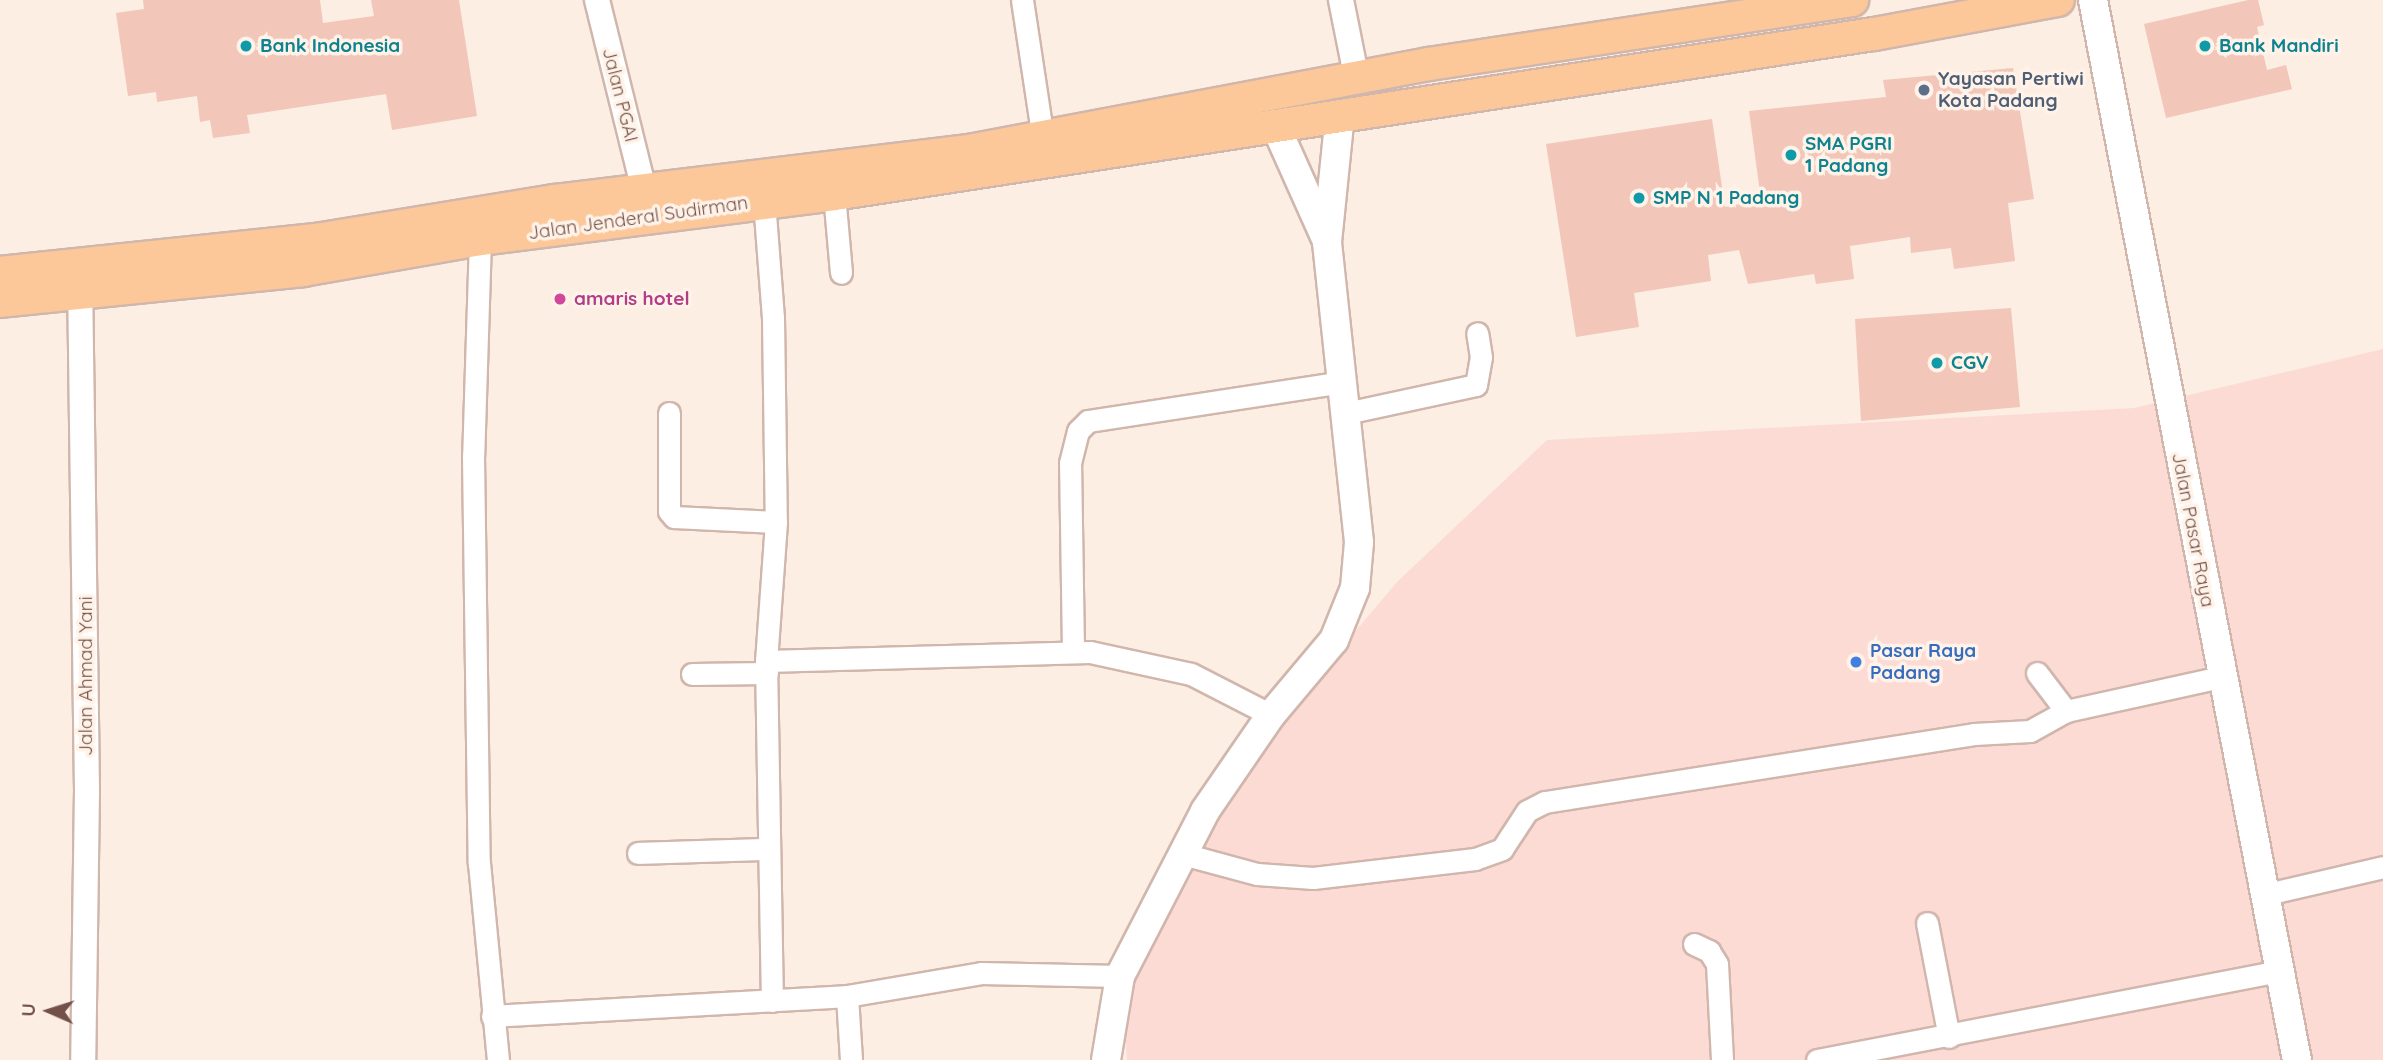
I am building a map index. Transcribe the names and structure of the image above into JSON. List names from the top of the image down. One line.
{"streets":{"main road":["Jalan Jenderal Sudirman","Jalan Pasar Raya"],"street":["Jalan PGAI","Jalan Ahmad Yani"]},"crossings":[["Jalan Jenderal Sudirman","Jalan Ahmad Yani"]],"places":["Bank Indonesia","Bank Mandiri","Yayasan Pertiwi Kota Padang","SMA PGRI 1 Padang","SMP N 1 Padang","amaris hotel","CGV","Pasar Raya Padang"],"north":"left"}
